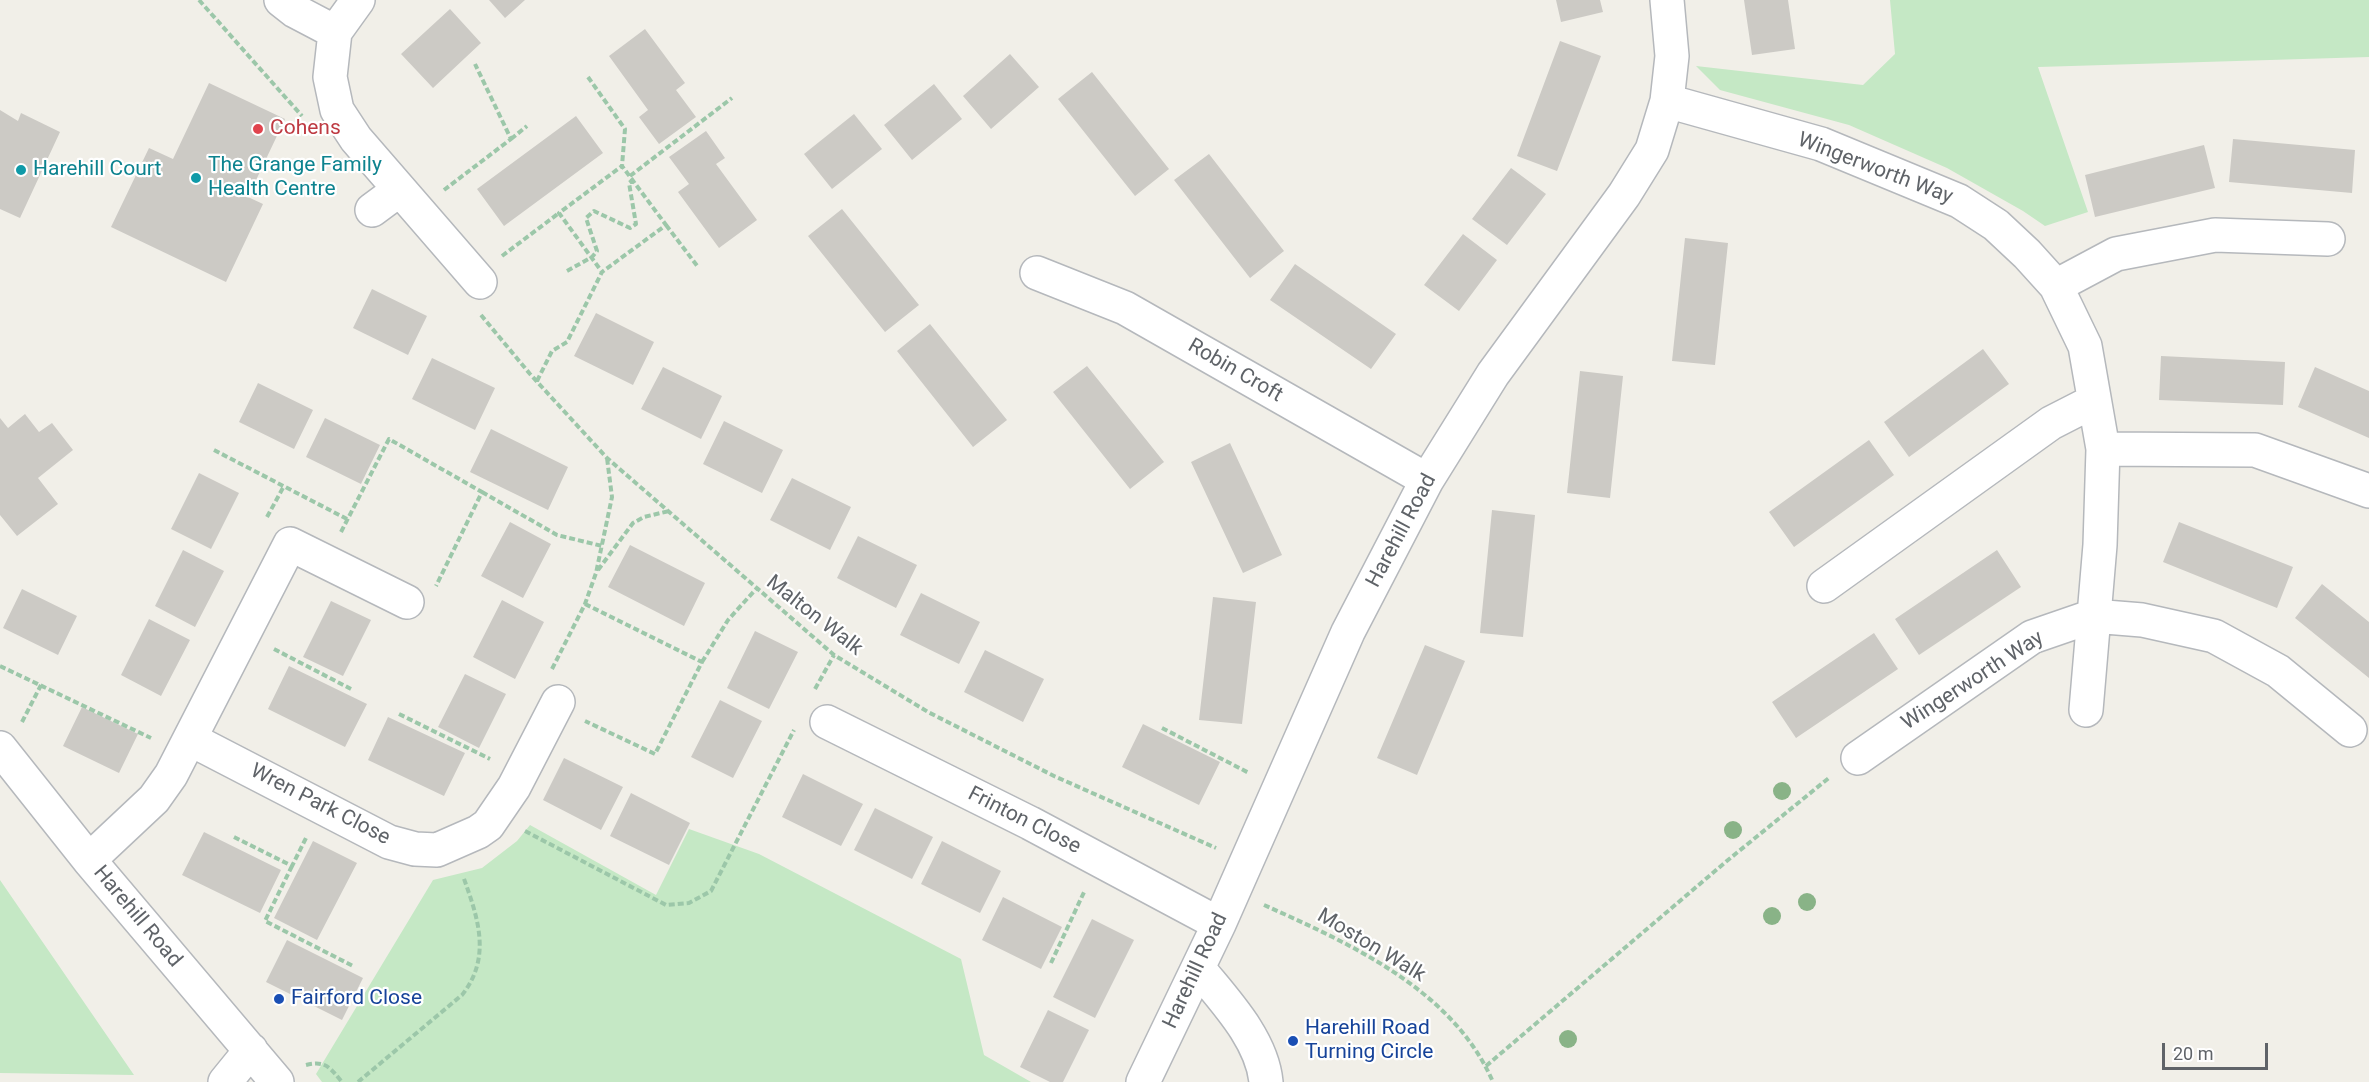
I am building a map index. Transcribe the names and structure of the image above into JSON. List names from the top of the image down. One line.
{"streets":{"street":["Wingerworth Way","Robin Croft","Harehill Road","Wren Park Close","Frinton Close"],"path":["Malton Walk","Moston Walk"]},"crossings":[["Wingerworth Way","Harehill Road"],["Robin Croft","Harehill Road"],["Harehill Road","Malton Walk"],["Harehill Road","Frinton Close"],["Harehill Road","Moston Walk"]],"places":["Cohens","Harehill Court","The Grange Family Health Centre","Fairford Close","Harehill Road Turning Circle"],"scale_bar":"20 m"}
